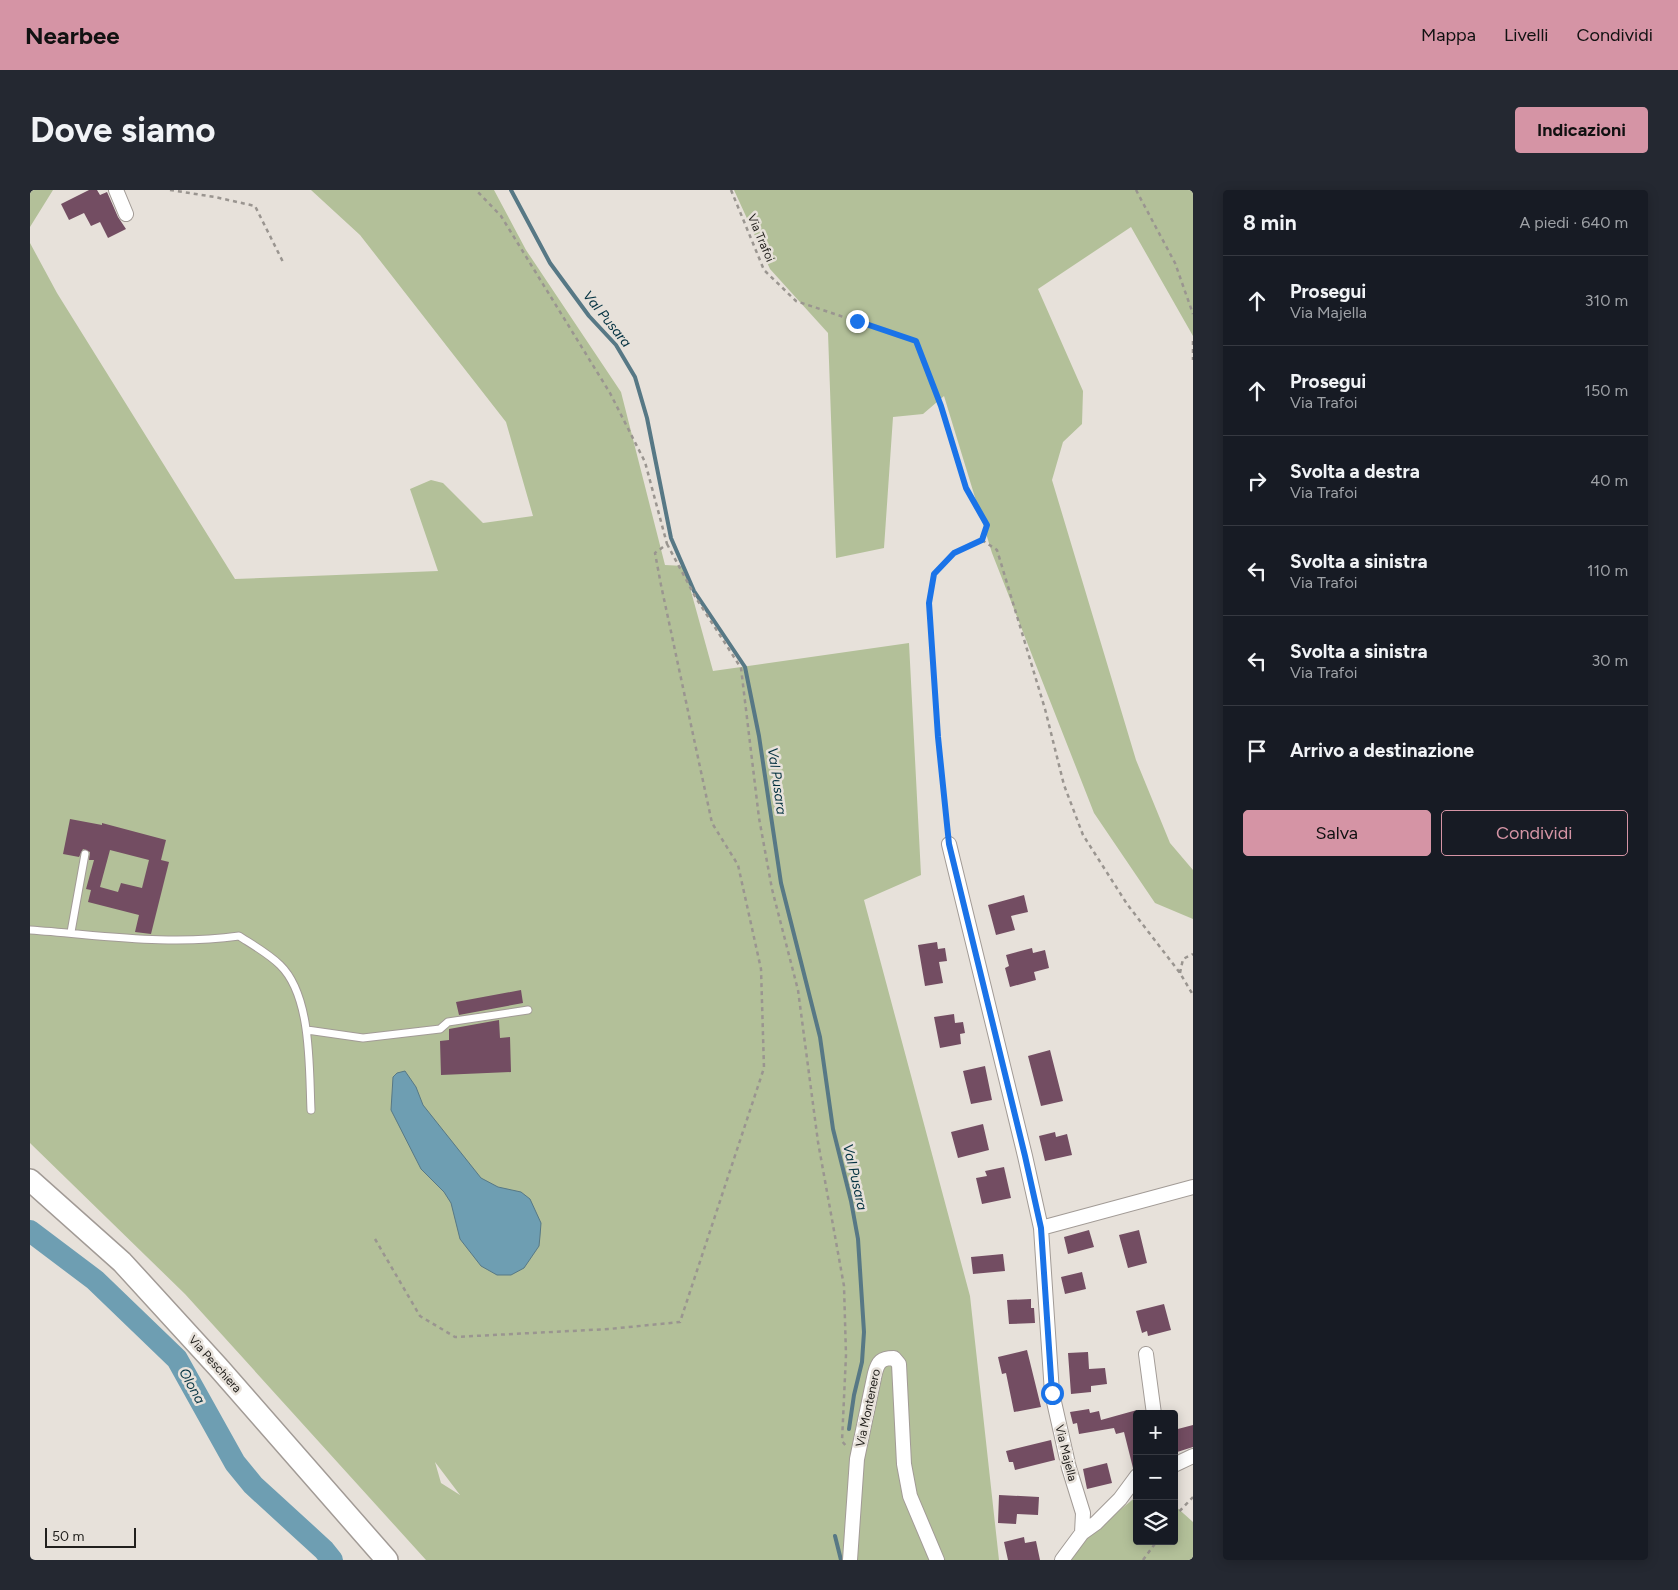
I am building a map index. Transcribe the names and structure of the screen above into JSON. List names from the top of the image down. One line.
{"streets":{"main road":["Via Peschiera"],"street":["Via Montenero","Via Majella"],"path":["Via Trafoi"]},"water":["Val Pusara","Olona"],"scale_bar":"50 m","page":{"header":"Nearbee","nav":["Mappa","Livelli","Condividi"],"buttons":["Indicazioni",["Salva","Condividi"]],"title":"Dove siamo","heading":["8 min","A piedi · 640 m"],"list":[["Prosegui","Via Majella","310 m"],["Prosegui","Via Trafoi","150 m"],["Svolta a destra","Via Trafoi","40 m"],["Svolta a sinistra","Via Trafoi","110 m"],["Svolta a sinistra","Via Trafoi","30 m"],"Arrivo a destinazione"],"map_buttons":["+","−"],"scale":"50 m"}}
